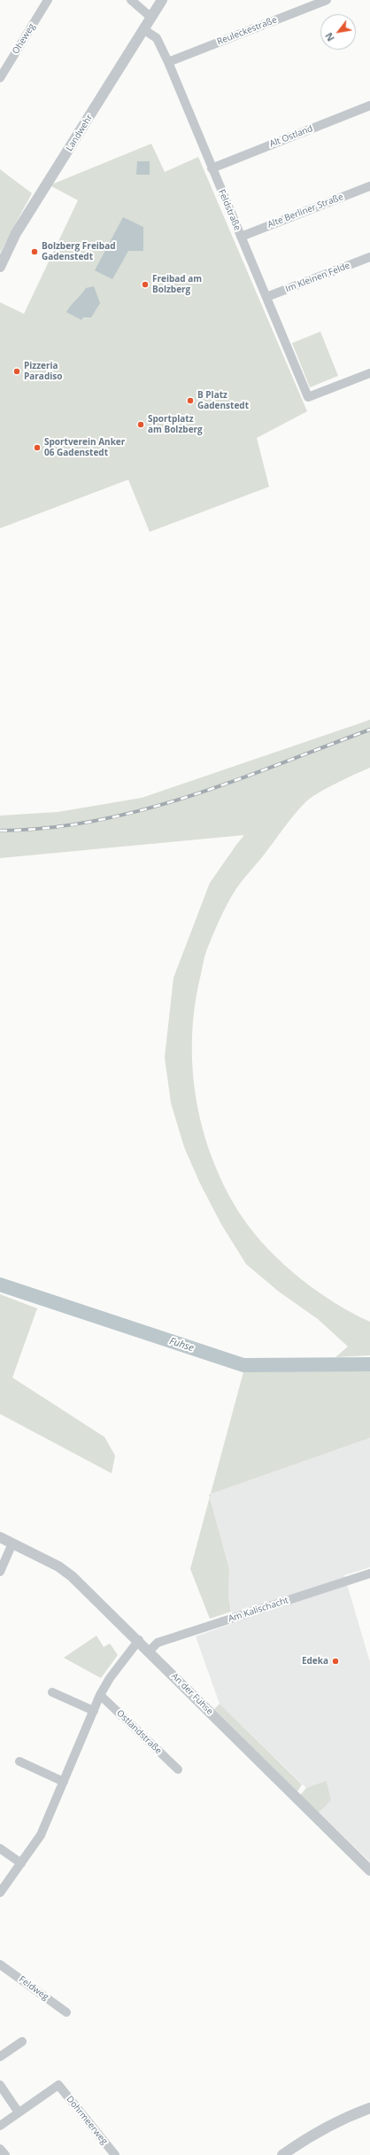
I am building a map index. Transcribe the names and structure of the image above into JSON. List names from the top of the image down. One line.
{"streets":{"street":["Reuleckestraße","Oheweg","Landwehr","Alt Ostland","Feldstraße","Alte Berliner Straße","Im Kleinen Felde","Am Kalischacht","An der Fuhse","Ostlandstraße","Feldweg","Dohrmeerweg"]},"crossings":[["Reuleckestraße","Feldstraße"],["Landwehr","Feldstraße"],["Alt Ostland","Feldstraße"],["Feldstraße","Alte Berliner Straße"],["Feldstraße","Im Kleinen Felde"],["Am Kalischacht","An der Fuhse"]],"water":["Fuhse"],"places":["Bolzberg Freibad Gadenstedt","Freibad am Bolzberg","Pizzeria Paradiso","B Platz Gadenstedt","Sportplatz am Bolzberg","Sportverein Anker 06 Gadenstedt","Edeka"],"north":"bottom left"}
